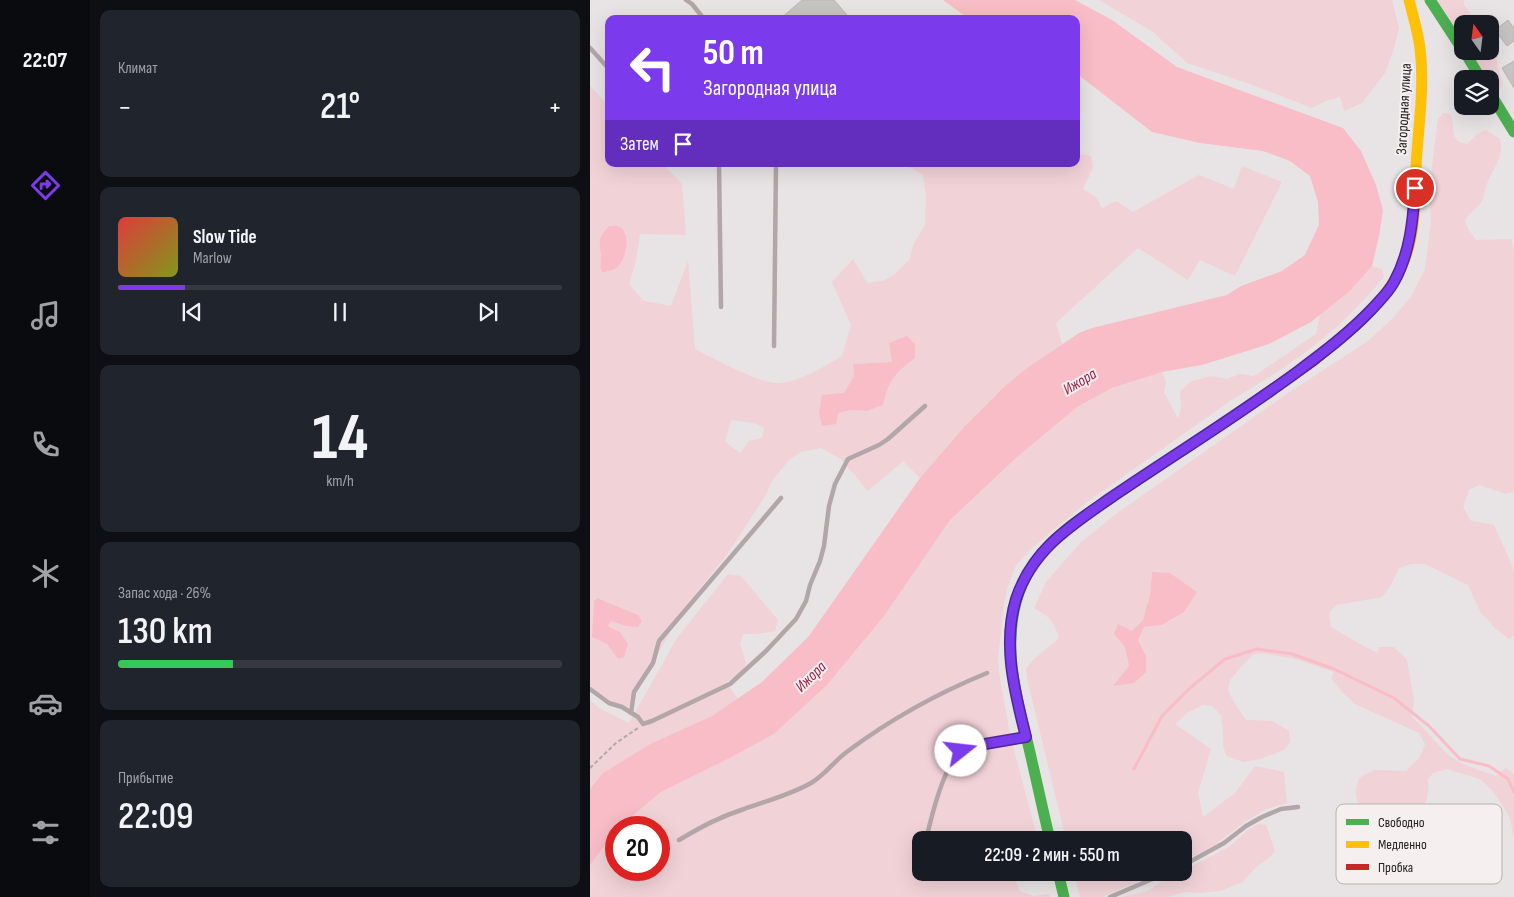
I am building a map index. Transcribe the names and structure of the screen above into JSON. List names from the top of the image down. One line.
{"streets":{"main road":["Загородная улица"]},"water":["Ижора"],"legend":["Свободно","Медленно","Пробка"],"north":"top","page":{"tabs":"22:07","tile":["Климат",["14","km/h"],["Запас хода · 26%","130 km"],["Прибытие","22:09"]],"turn":["50 m","Загородная улица"],"heat":["−","21°","+"],"then":"Затем","song":["Slow Tide","Marlow"],"limit":"20","trip":"22:09 · 2 мин · 550 m"}}
